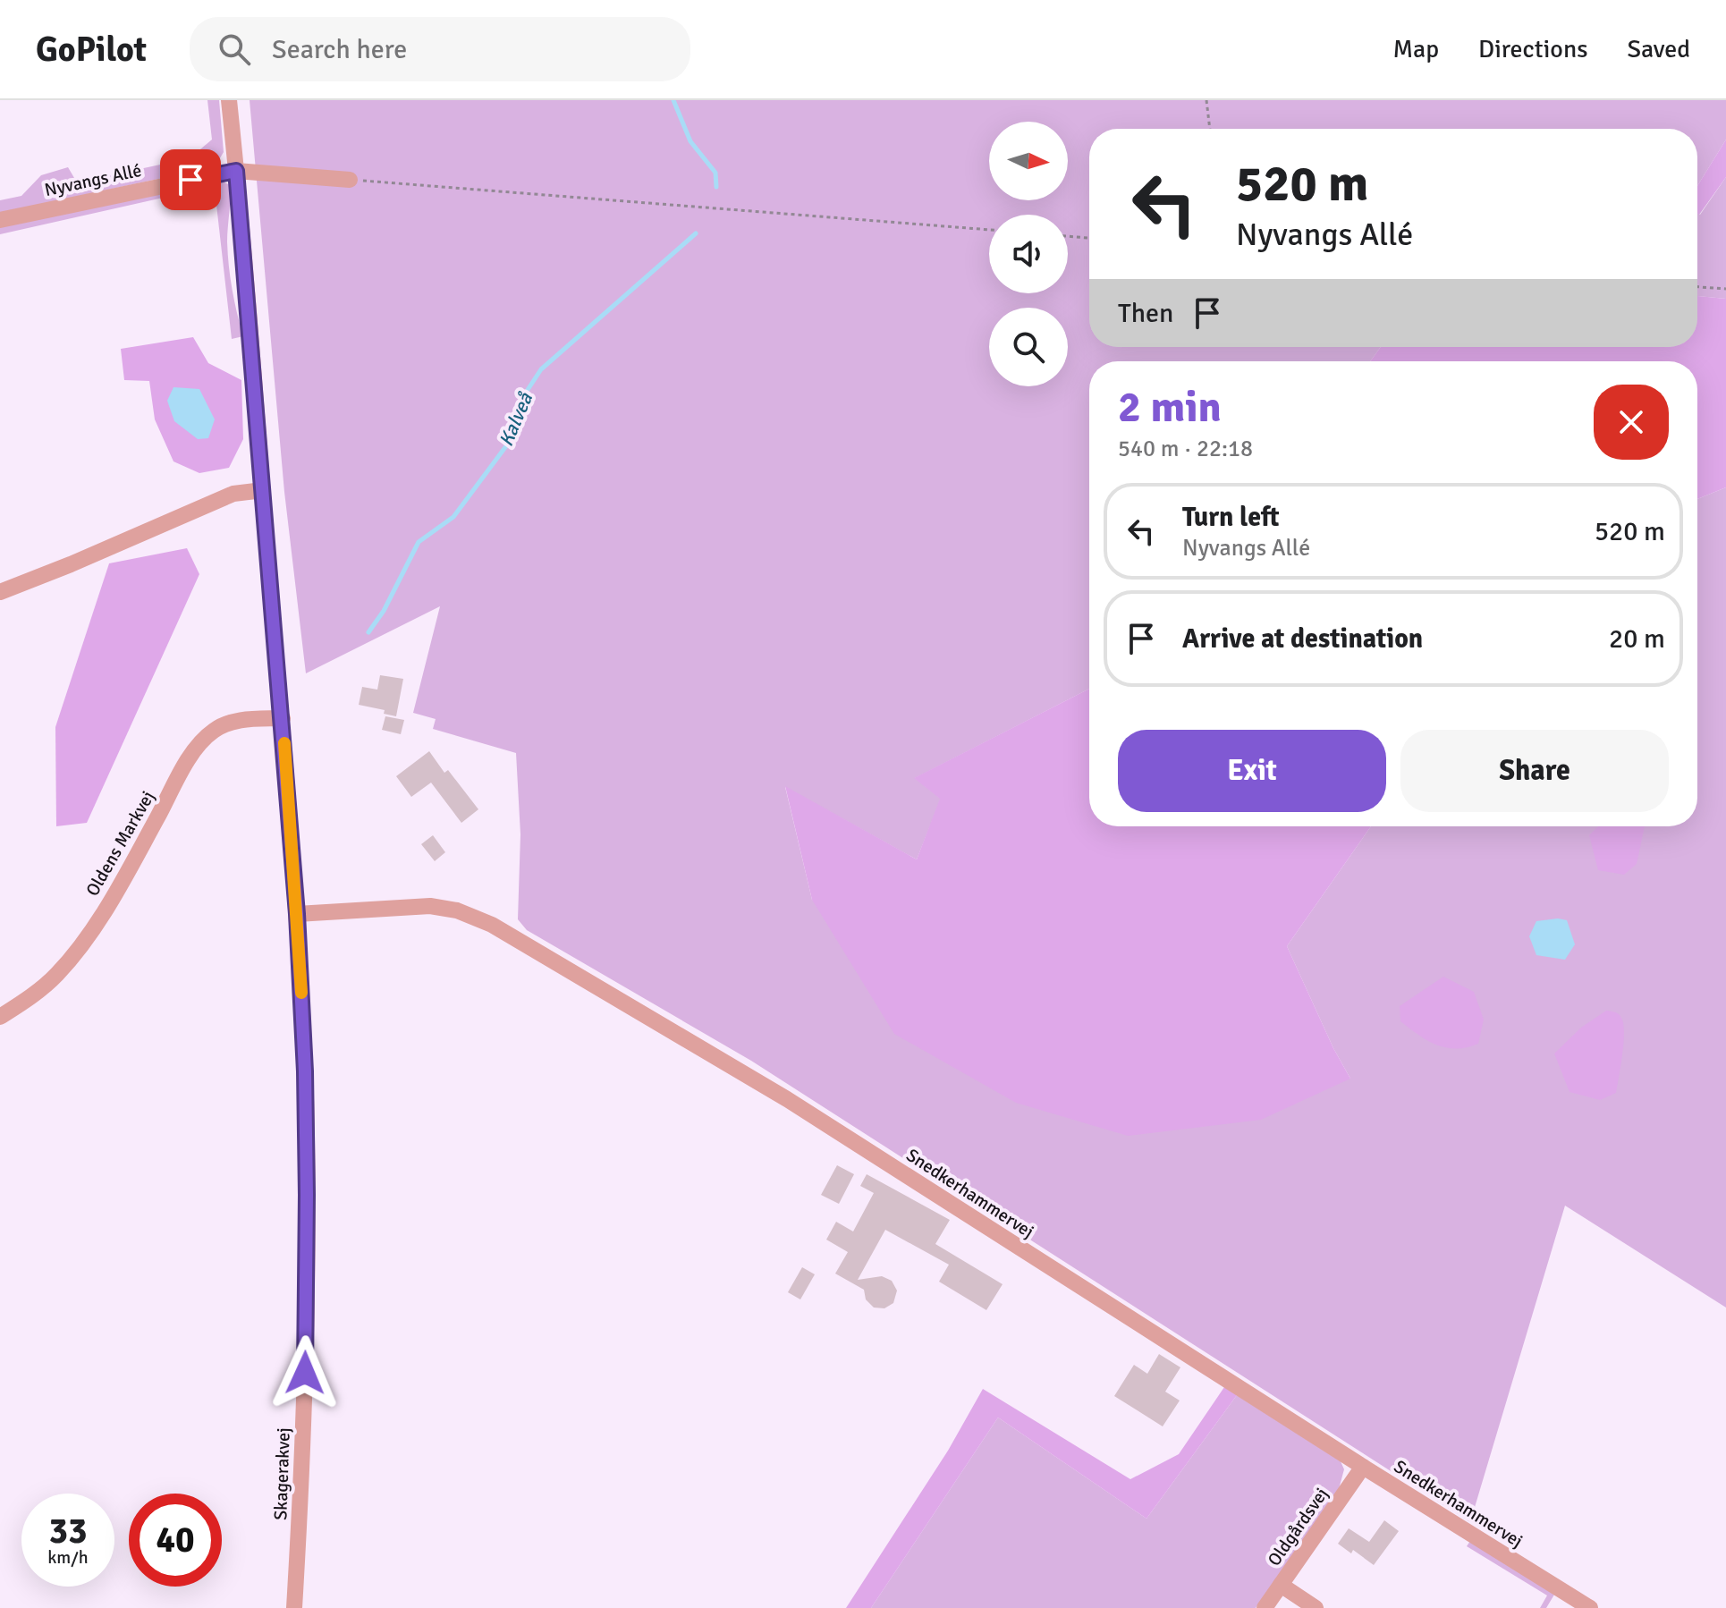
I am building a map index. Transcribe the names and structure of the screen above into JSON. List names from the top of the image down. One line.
{"streets":{"street":["Nyvangs Allé","Oldens Markvej","Snedkerhammervej","Skagerakvej","Oldgårdsvej"]},"crossings":[["Nyvangs Allé","Skagerakvej"],["Oldens Markvej","Skagerakvej"],["Snedkerhammervej","Skagerakvej"],["Snedkerhammervej","Oldgårdsvej"]],"water":["Kalveå"],"north":"right","page":{"header":"GoPilot","search":"Search here","nav":["Map","Directions","Saved"],"turn":["520 m","Nyvangs Allé"],"then":"Then","heading":["2 min","540 m · 22:18"],"list":[{"name":"Turn left","note":"Nyvangs Allé","value":"520 m"},{"name":"Arrive at destination","value":"20 m"}],"buttons":["Exit","Share"],"speed":"33 km/h","limit":"40"}}
